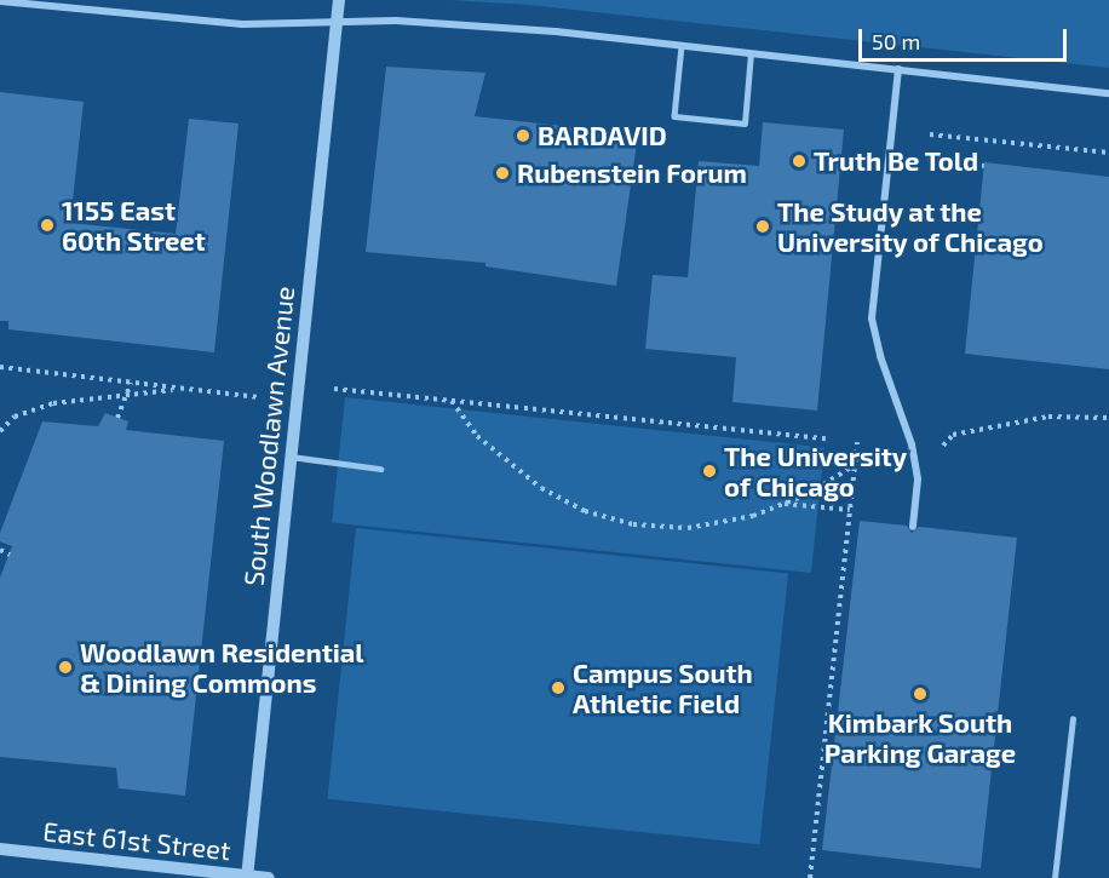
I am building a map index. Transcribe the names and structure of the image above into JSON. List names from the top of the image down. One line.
{"streets":{"street":["South Woodlawn Avenue","East 61st Street"]},"crossings":[["South Woodlawn Avenue","East 61st Street"]],"places":["BARDAVID","Truth Be Told","Rubenstein Forum","1155 East 60th Street","The Study at the University of Chicago","The University of Chicago","Woodlawn Residential & Dining Commons","Campus South Athletic Field","Kimbark South Parking Garage"],"scale_bar":"50 m"}
